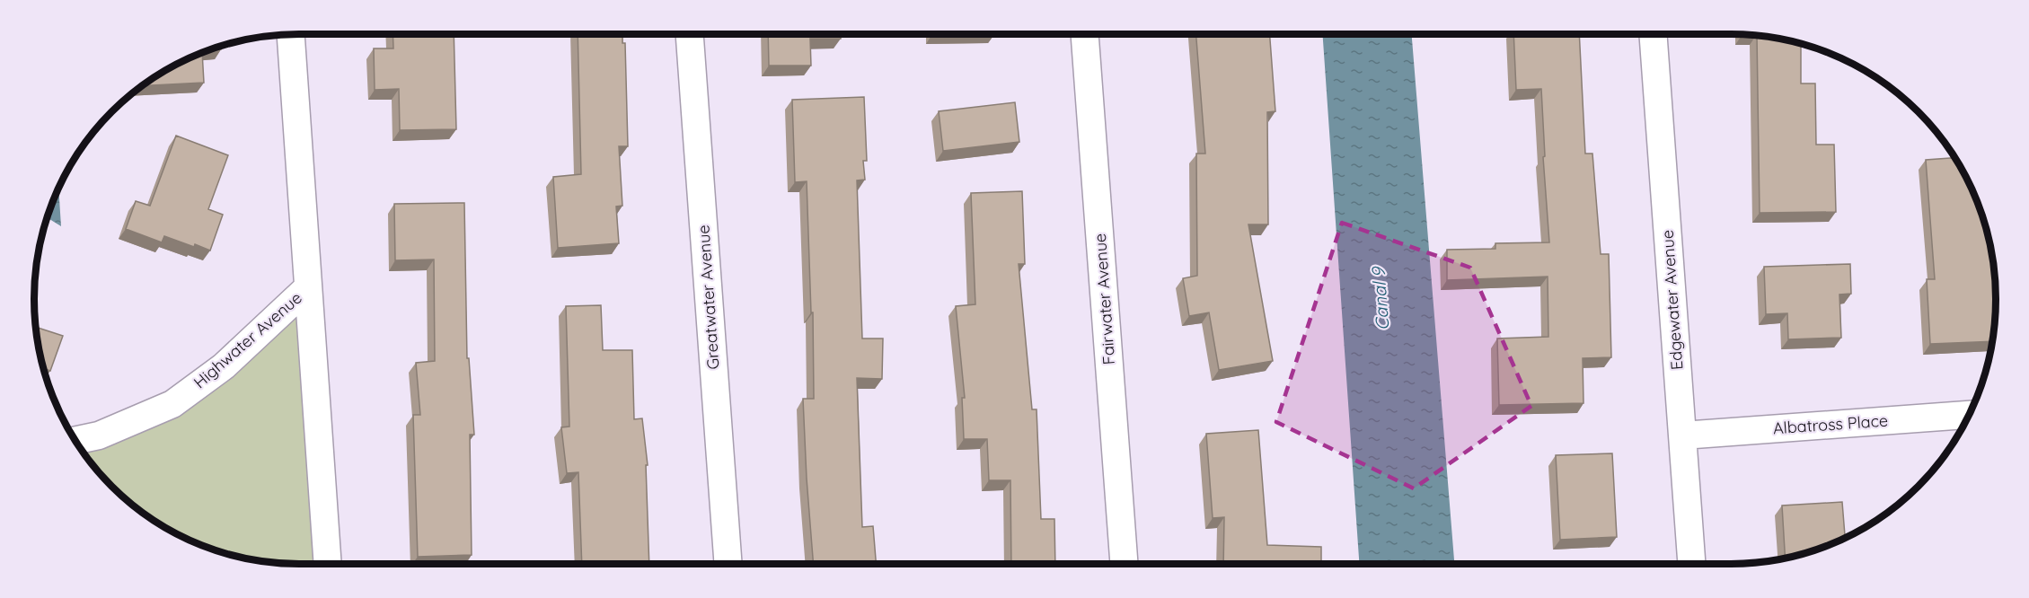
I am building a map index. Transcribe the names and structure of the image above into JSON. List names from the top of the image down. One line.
{"streets":{"street":["Greatwater Avenue","Fairwater Avenue","Edgewater Avenue","Highwater Avenue","Albatross Place"]},"crossings":[["Edgewater Avenue","Albatross Place"]],"water":["Canal 9"]}
